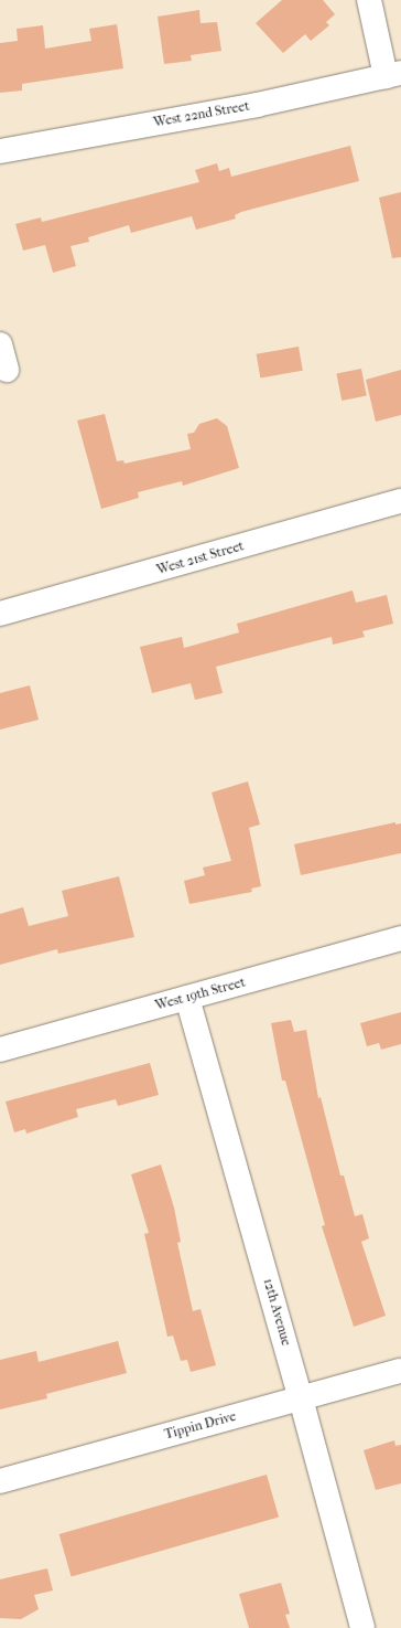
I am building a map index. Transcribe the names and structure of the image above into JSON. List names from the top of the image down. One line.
{"streets":{"street":["West 22nd Street","West 21st Street","West 19th Street","12th Avenue","Tippin Drive"]},"crossings":[["West 19th Street","12th Avenue"],["12th Avenue","Tippin Drive"]]}
